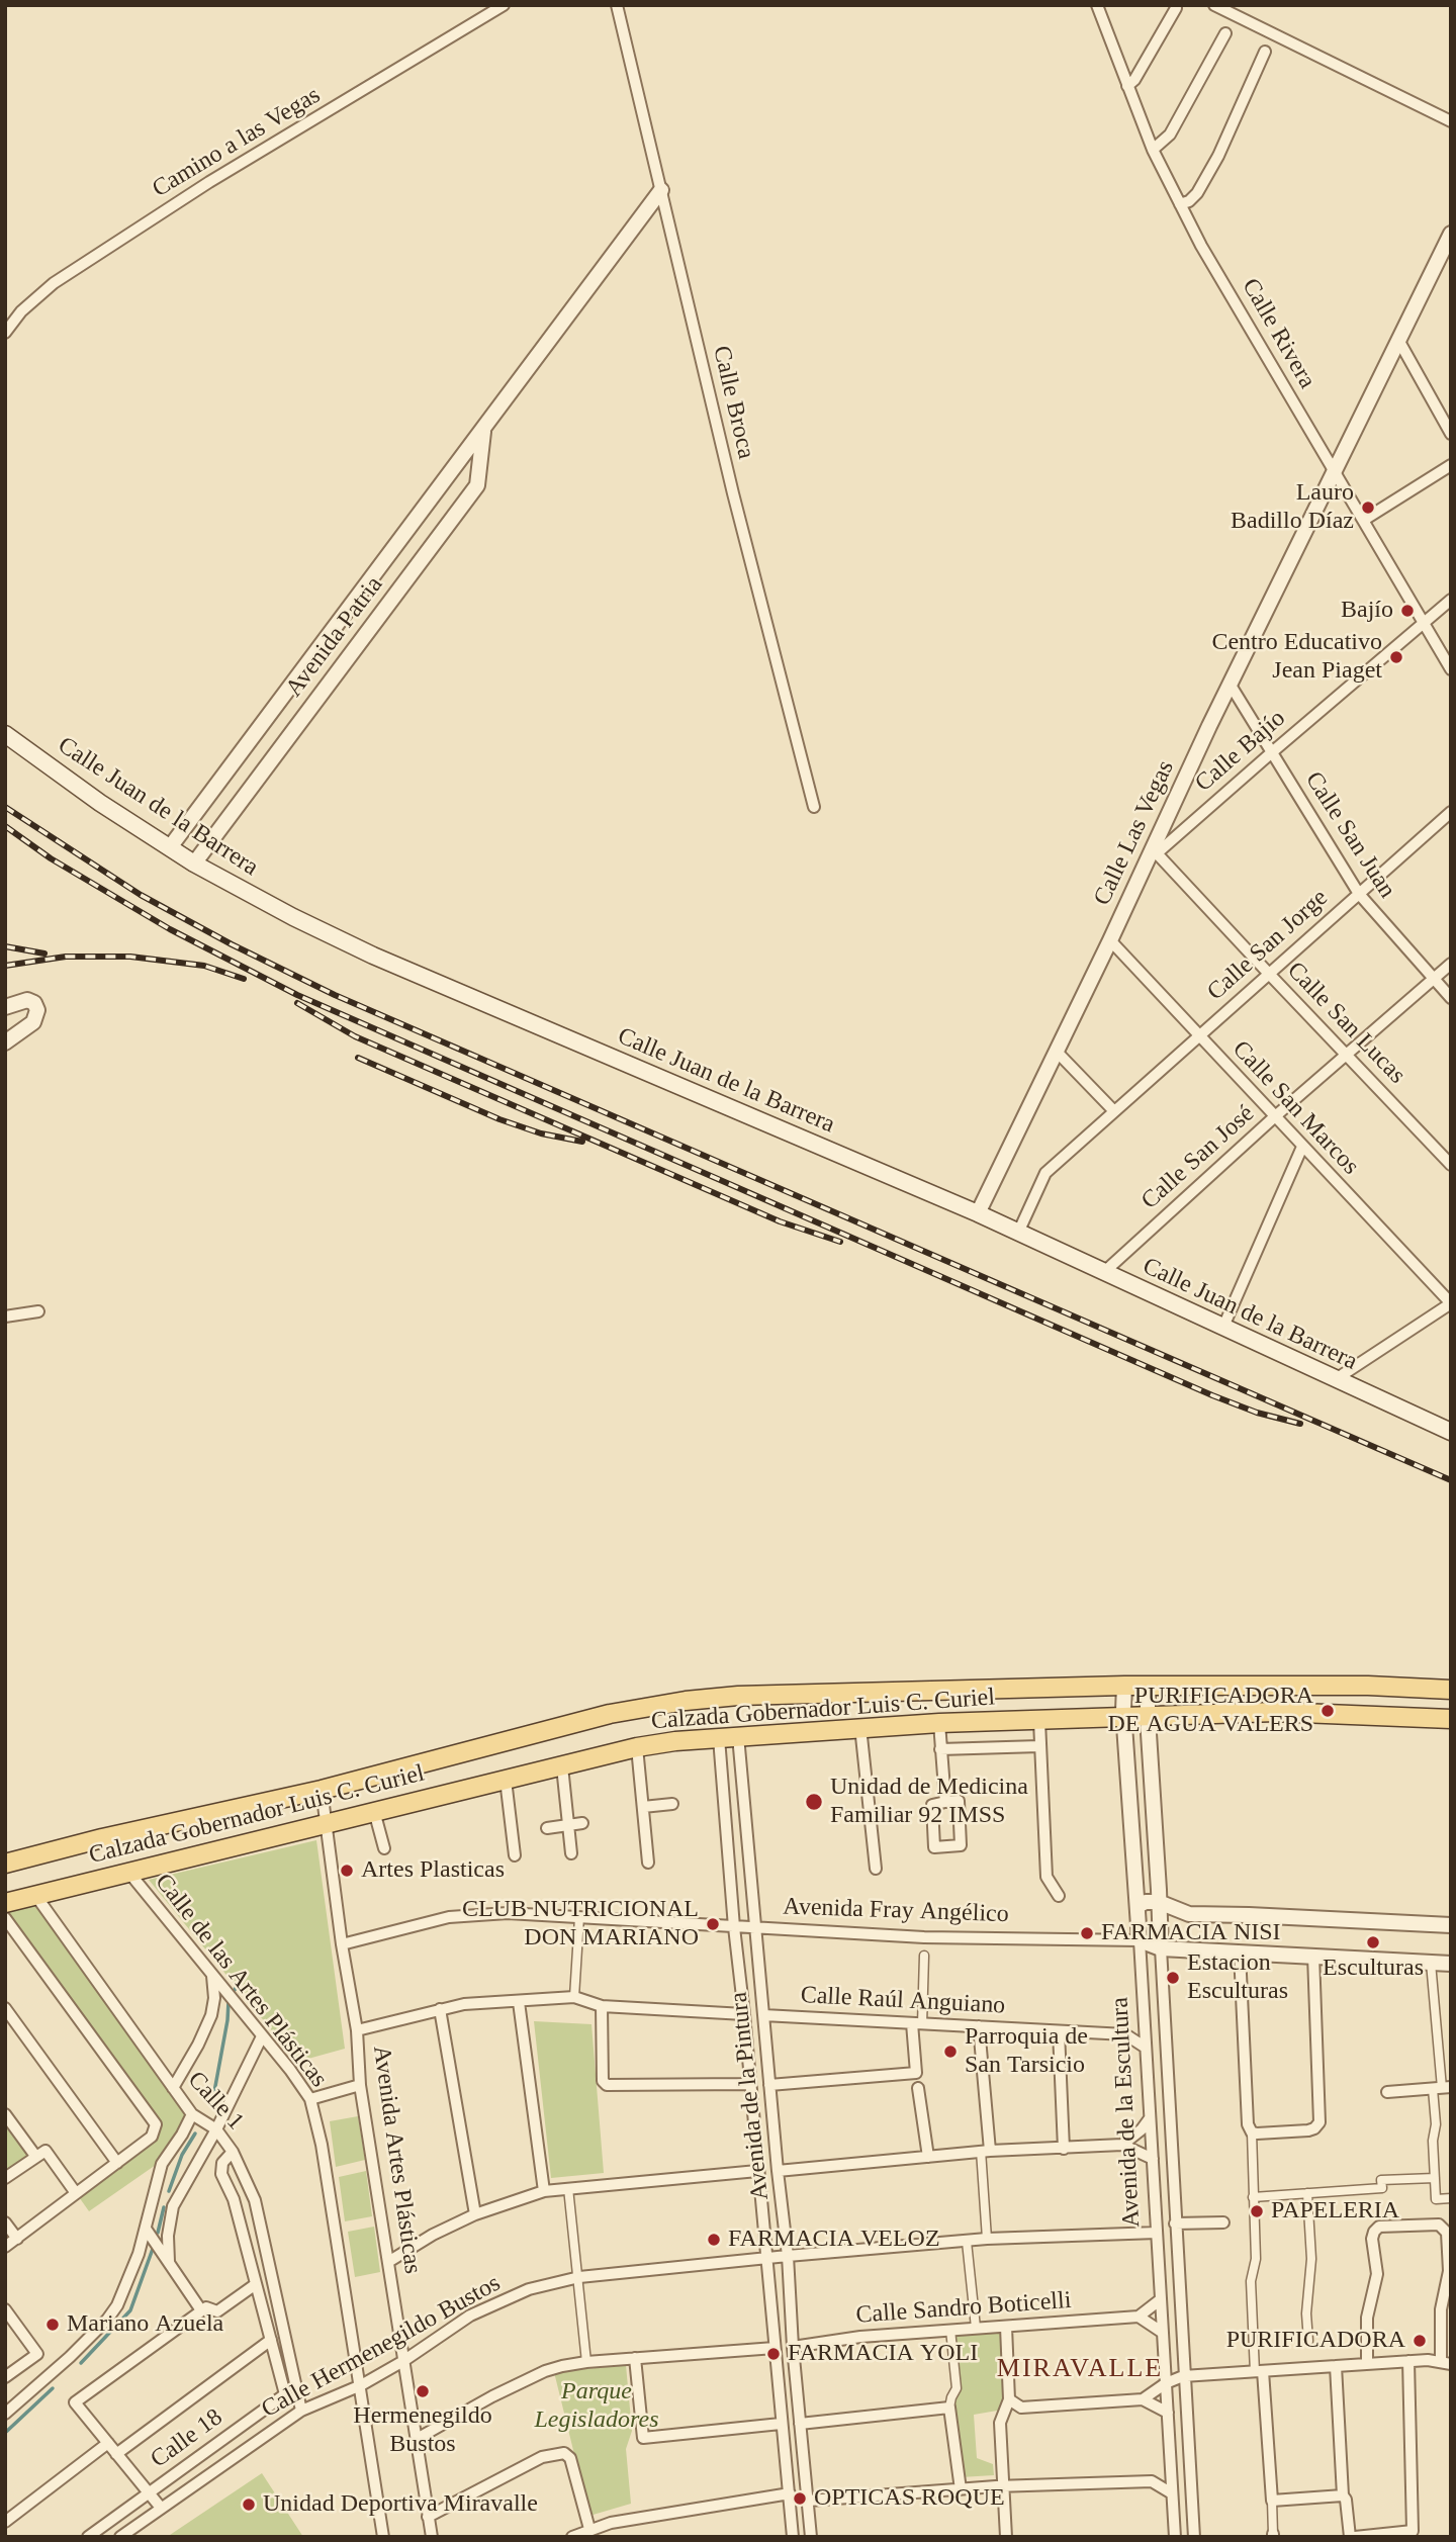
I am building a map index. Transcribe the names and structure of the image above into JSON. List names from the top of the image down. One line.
{"streets":{"main road":["Calle Juan de la Barrera","Calzada Gobernador Luis C. Curiel"],"street":["Camino a las Vegas","Calle Rivera","Calle Broca","Avenida Patria","Calle Bajío","Calle Las Vegas","Calle San Juan","Calle San Jorge","Calle San Lucas","Calle San Marcos","Calle San José","Avenida Fray Angélico","Calle de las Artes Plásticas","Calle Raúl Anguiano","Avenida de la Pintura","Calle 1","Avenida de la Escultura","Avenida Artes Plásticas","Calle Sandro Boticelli","Calle Hermenegildo Bustos","Calle 18"]},"crossings":[["Calle Rivera","Calle Bajío"],["Calle Rivera","Calle Las Vegas"],["Calle Broca","Avenida Patria"],["Avenida Patria","Calle Juan de la Barrera"],["Calle Bajío","Calle Las Vegas"],["Calle Bajío","Calle San Juan"],["Calle Bajío","Calle San Lucas"],["Calle Juan de la Barrera","Calle Las Vegas"],["Calle Juan de la Barrera","Calle San Jorge"],["Calle Juan de la Barrera","Calle San José"],["Calle Las Vegas","Calle San Juan"],["Calle Las Vegas","Calle San Lucas"],["Calle Las Vegas","Calle San Marcos"],["Calle San Juan","Calle San Jorge"],["Calle San Juan","Calle San José"],["Calle San Jorge","Calle San Lucas"],["Calle San Jorge","Calle San Marcos"],["Calle San Lucas","Calle San José"],["Calle San Marcos","Calle San José"],["Calzada Gobernador Luis C. Curiel","Calle de las Artes Plásticas"],["Calzada Gobernador Luis C. Curiel","Avenida de la Pintura"],["Calzada Gobernador Luis C. Curiel","Calle 1"],["Calzada Gobernador Luis C. Curiel","Avenida de la Escultura"],["Calzada Gobernador Luis C. Curiel","Avenida Artes Plásticas"],["Avenida Fray Angélico","Avenida de la Pintura"],["Avenida Fray Angélico","Avenida de la Escultura"],["Avenida Fray Angélico","Avenida Artes Plásticas"],["Calle de las Artes Plásticas","Calle Hermenegildo Bustos"],["Calle Raúl Anguiano","Avenida de la Pintura"],["Avenida de la Pintura","Calle Sandro Boticelli"],["Avenida de la Pintura","Calle Hermenegildo Bustos"],["Calle 1","Calle Hermenegildo Bustos"],["Calle 1","Calle 18"],["Avenida de la Escultura","Calle Hermenegildo Bustos"],["Avenida Artes Plásticas","Calle Hermenegildo Bustos"]],"districts":["MIRAVALLE"],"parks":["Parque Legisladores"],"places":["Lauro Badillo Díaz","Bajío","Centro Educativo Jean Piaget","PURIFICADORA DE AGUA VALERS","Unidad de Medicina Familiar 92 IMSS","Artes Plasticas","CLUB NUTRICIONAL DON MARIANO","FARMACIA NISI","Esculturas","Estacion Esculturas","Parroquia de San Tarsicio","PAPELERIA","FARMACIA VELOZ","Mariano Azuela","PURIFICADORA","FARMACIA YOLI","Hermenegildo Bustos","OPTICAS ROQUE","Unidad Deportiva Miravalle"]}
